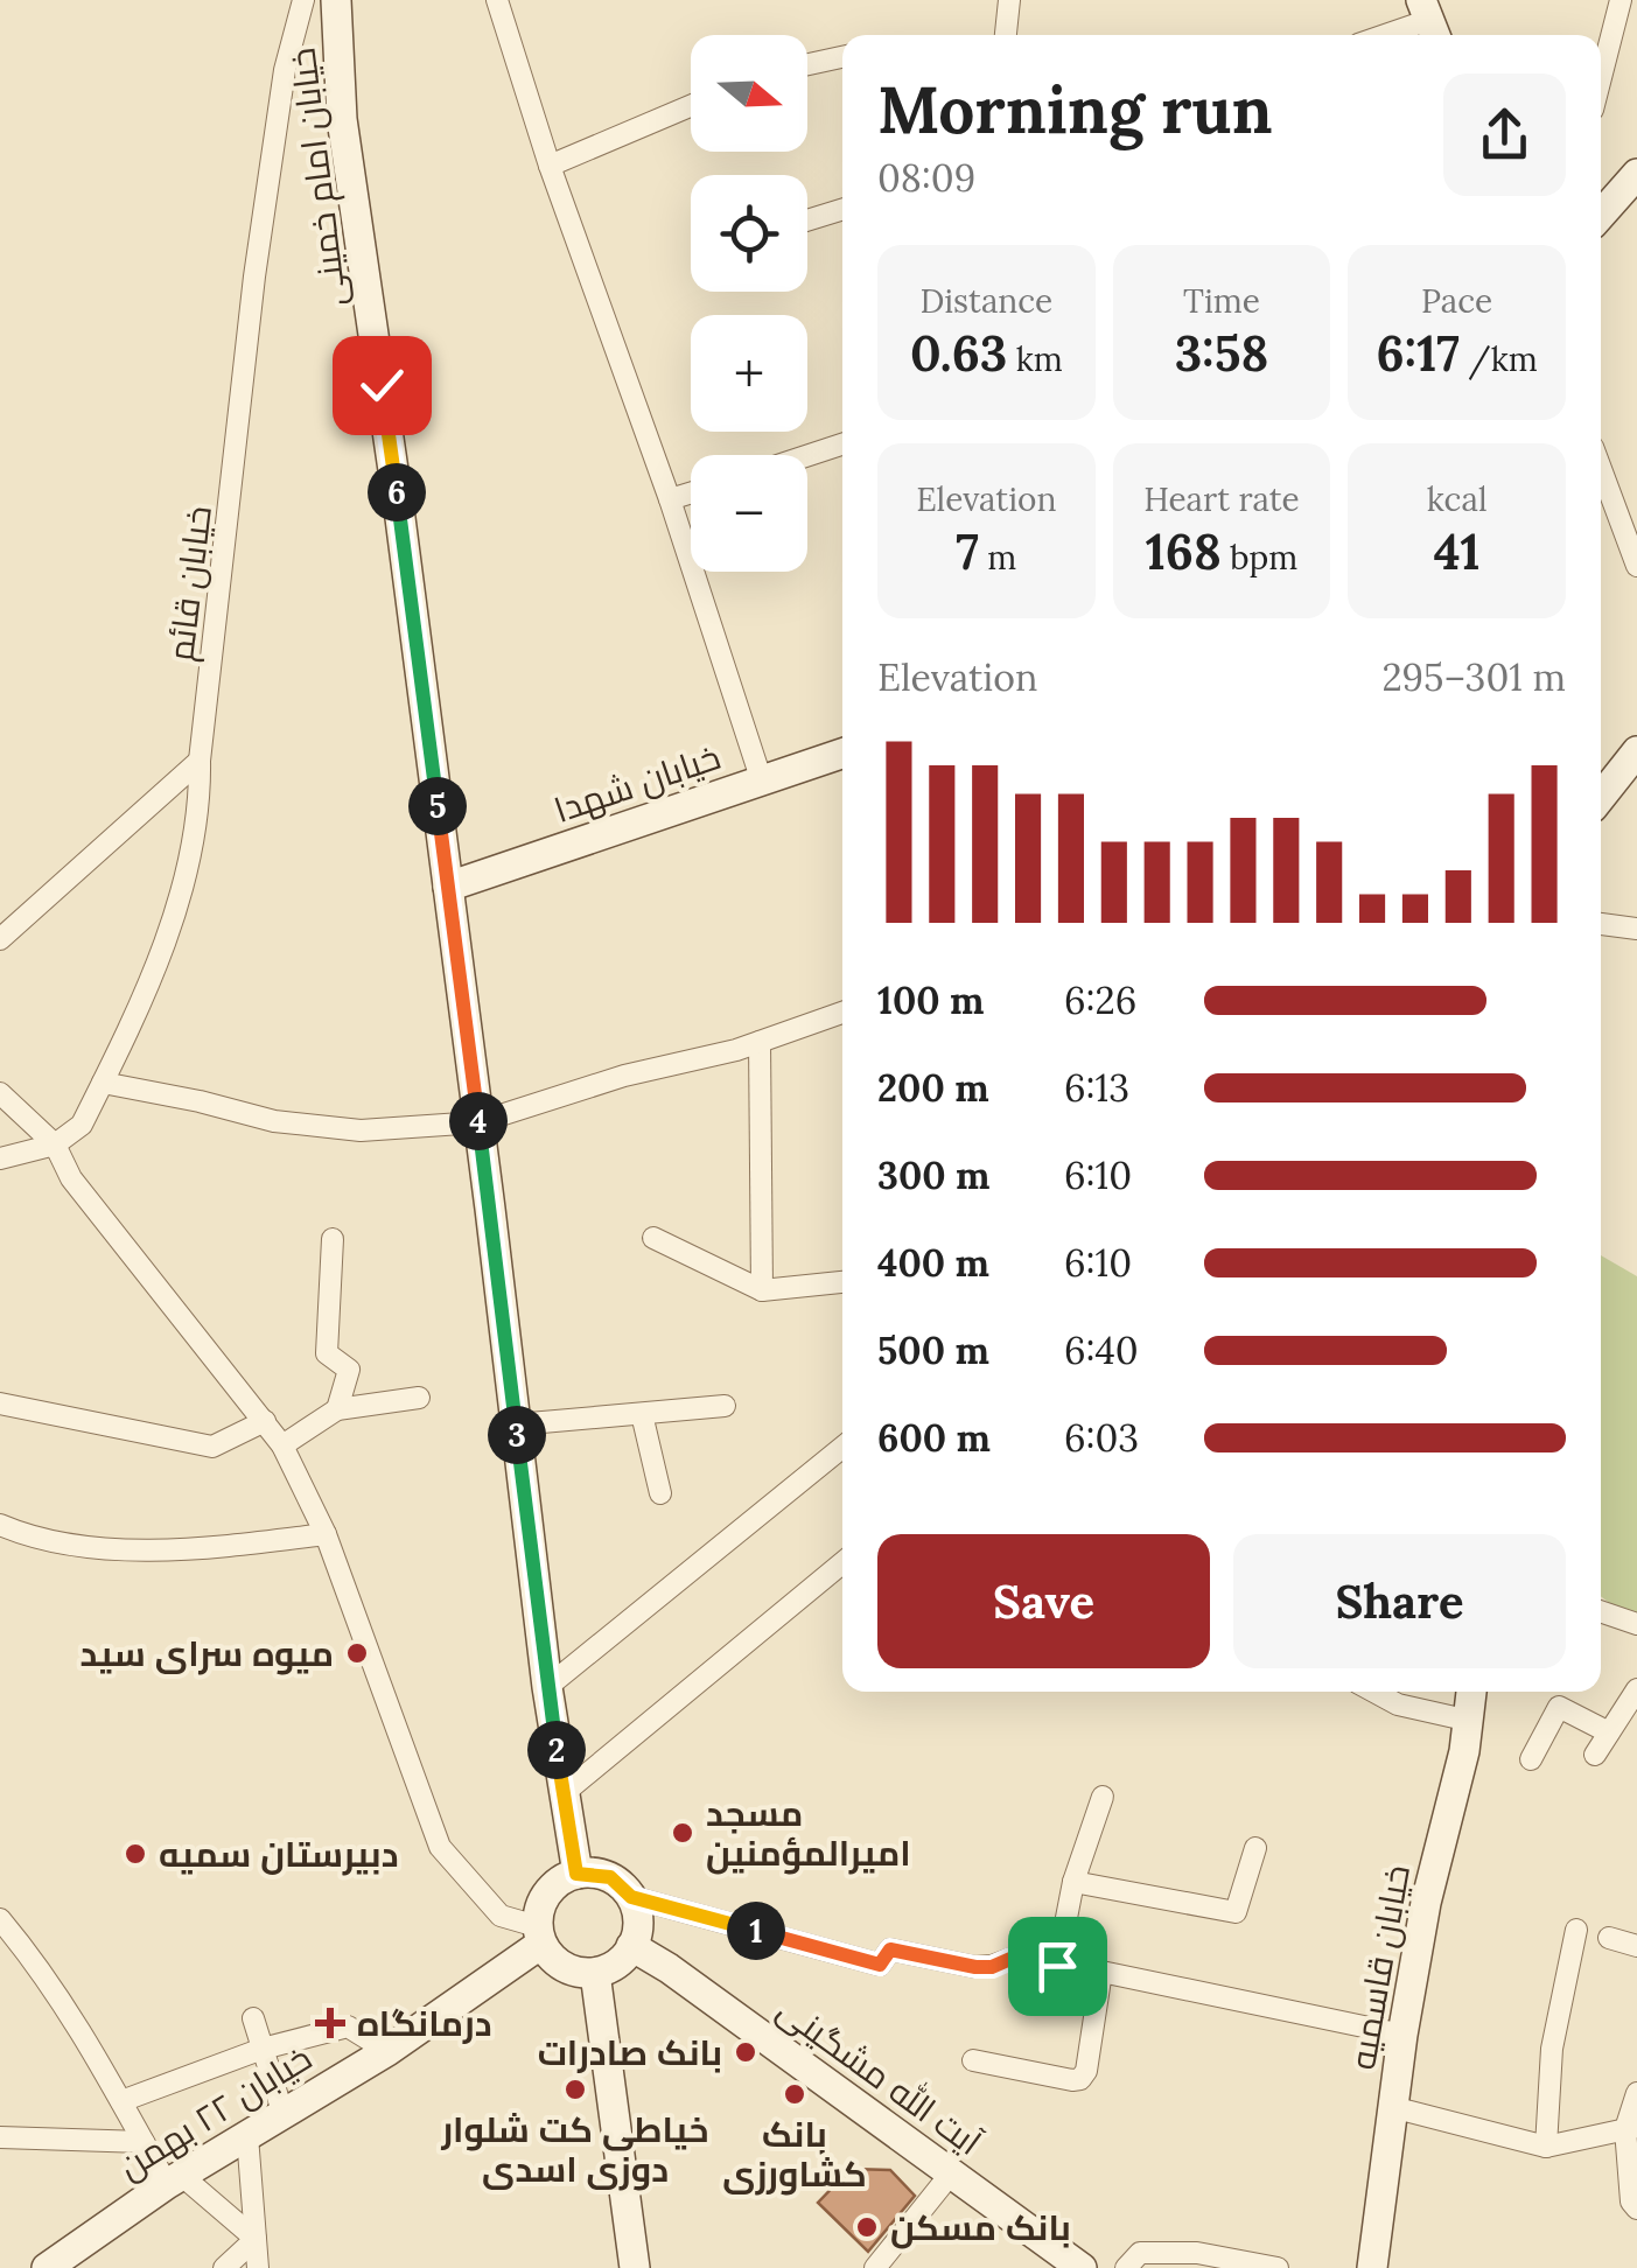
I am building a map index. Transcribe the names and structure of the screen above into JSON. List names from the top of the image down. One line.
{"streets":{"main road":["خیابان امام خمینی","خیابان شهدا","خیابان قاسمیه","آیت الله مشگینی","خیابان ۲۲ بهمن"],"street":["خیابان قائم"]},"crossings":[["خیابان امام خمینی","خیابان شهدا"],["خیابان امام خمینی","آیت الله مشگینی"],["خیابان امام خمینی","خیابان ۲۲ بهمن"],["آیت الله مشگینی","خیابان ۲۲ بهمن"]],"places":{"other":["میوه سرای سید","مسجد امیرالمؤمنین","دبیرستان سمیه","بانک صادرات","خیاطی کت شلوار دوزی اسدی","بانک کشاورزی","بانک مسکن"],"health":["درمانگاه"]},"north":"right","page":{"map_buttons":["+","−"],"heading":["Morning run","08:09"],"stats":[["Distance","0.63 km"],["Time","3:58"],["Pace","6:17 /km"],["Elevation","7 m"],["Heart rate","168 bpm"],["kcal","41"]],"pins":["6","5","4","3","2","1"],"chart":["Elevation","295–301 m"],"list":[{"name":"100 m","note":"6:26"},{"name":"200 m","note":"6:13"},{"name":"300 m","note":"6:10"},{"name":"400 m","note":"6:10"},{"name":"500 m","note":"6:40"},{"name":"600 m","note":"6:03"}],"buttons":["Save","Share"]}}
